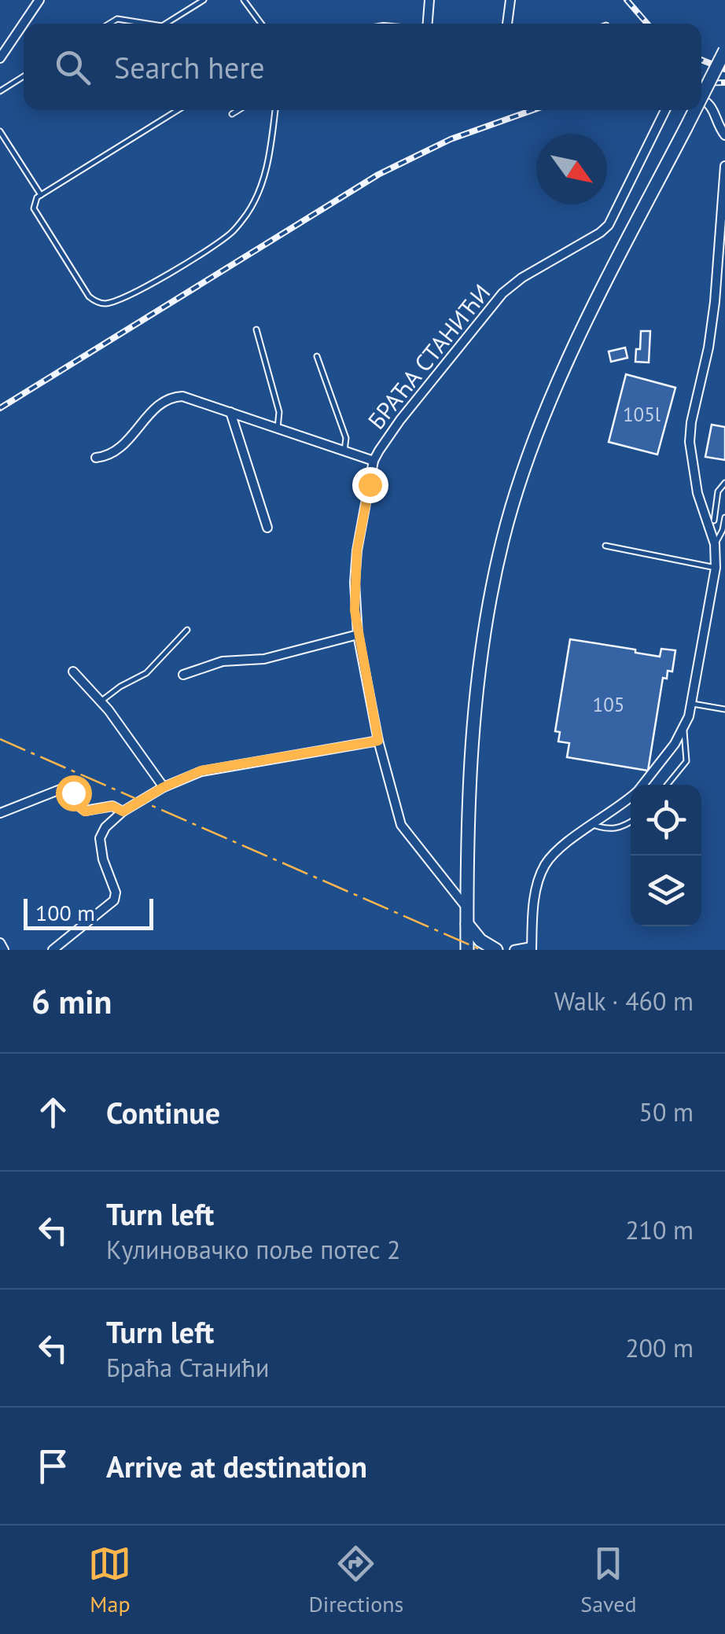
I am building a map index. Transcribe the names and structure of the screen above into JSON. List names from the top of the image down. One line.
{"streets":{"street":["БРАЋА СТАНИЋИ"]},"house_numbers":["105l","105"],"scale_bar":"100 m","north":"bottom right","page":{"search":"Search here","scale":"100 m","heading":["6 min","Walk · 460 m"],"list":[["Continue","50 m"],["Turn left","Кулиновачко поље потес 2","210 m"],["Turn left","Браћа Станићи","200 m"],"Arrive at destination"],"nav":["Map","Directions","Saved"]}}
